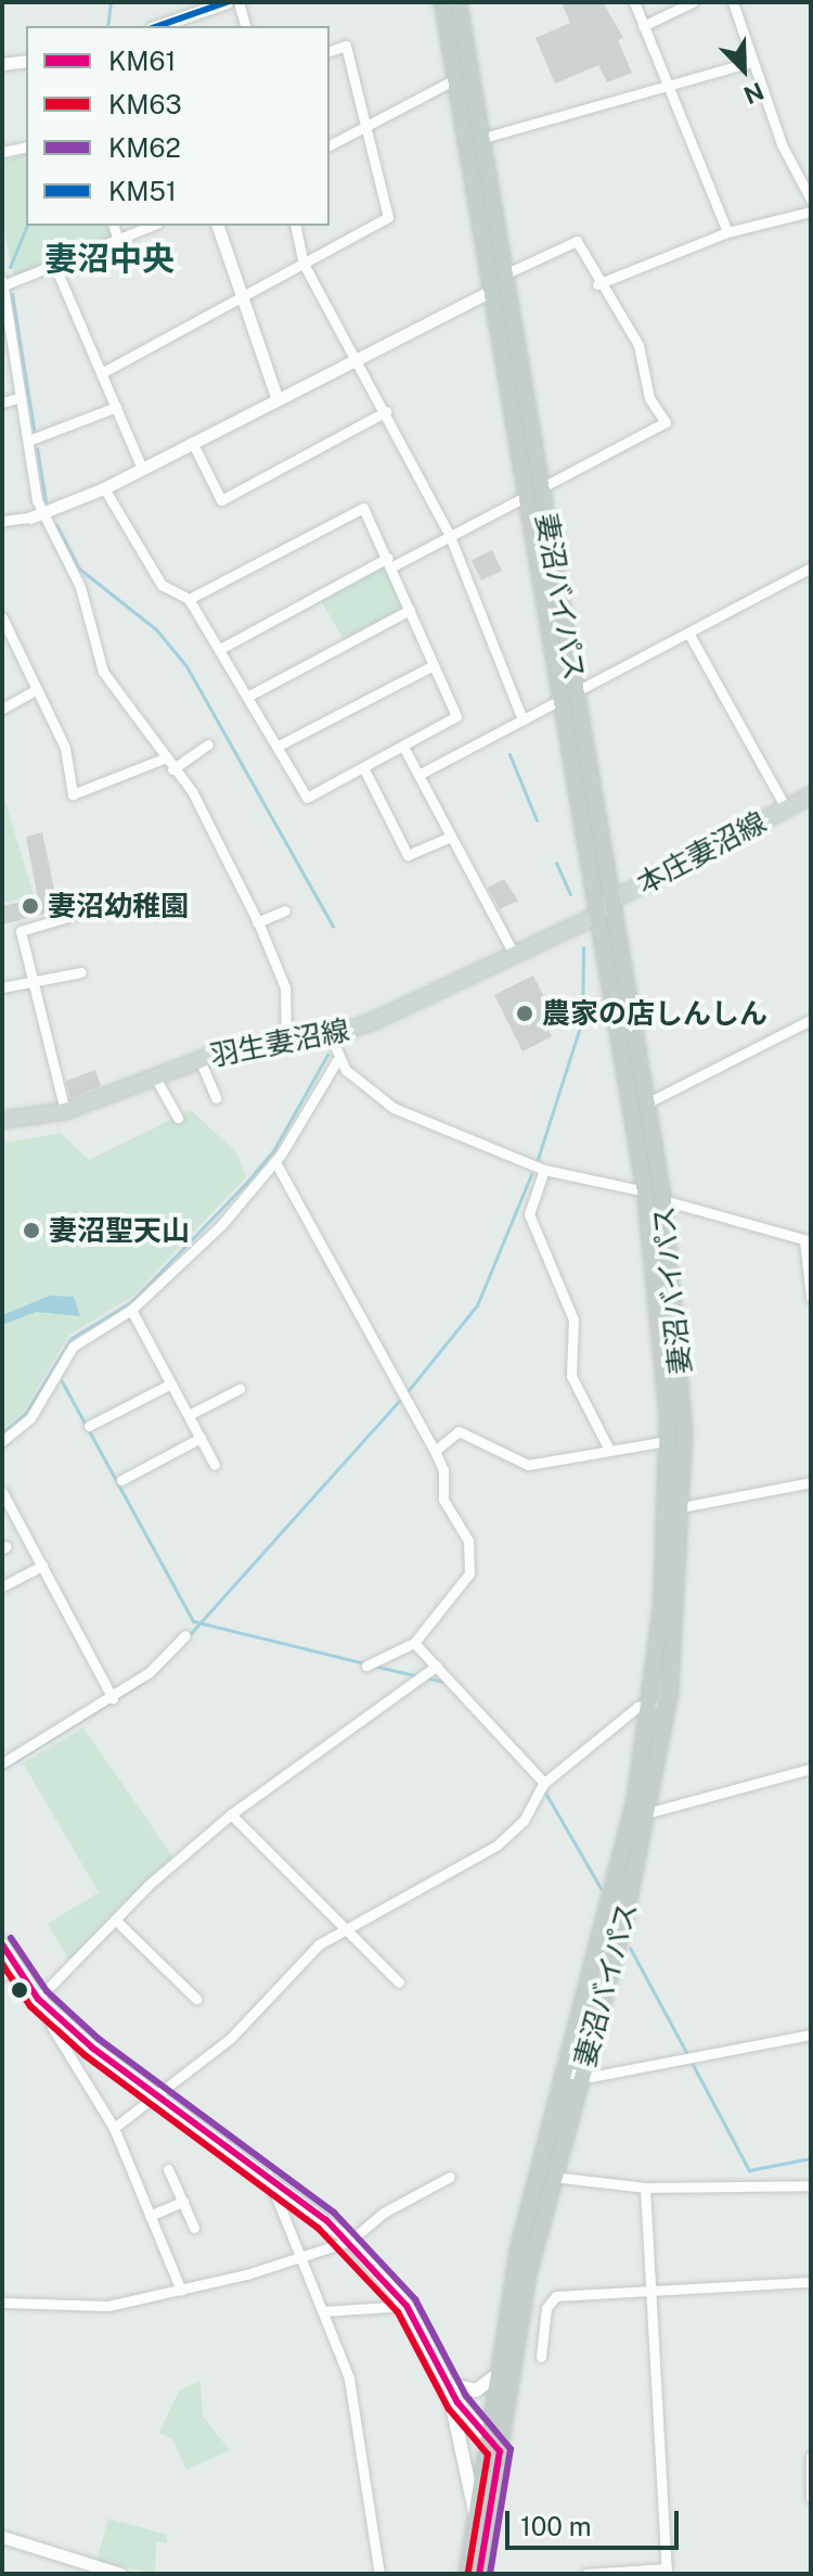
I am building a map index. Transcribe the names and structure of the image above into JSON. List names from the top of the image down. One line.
{"streets":{"highway":["妻沼バイパス"],"main road":["本庄妻沼線","羽生妻沼線"]},"crossings":[["妻沼バイパス","本庄妻沼線"],["妻沼バイパス","羽生妻沼線"],["本庄妻沼線","羽生妻沼線"]],"districts":["妻沼中央"],"places":["妻沼幼稚園","農家の店しんしん","妻沼聖天山"],"lines":["transit line KM51","transit line KM62","transit line KM61","transit line KM63"],"legend":["KM61","KM63","KM62","KM51"],"scale_bar":"100 m","north":"bottom right"}
